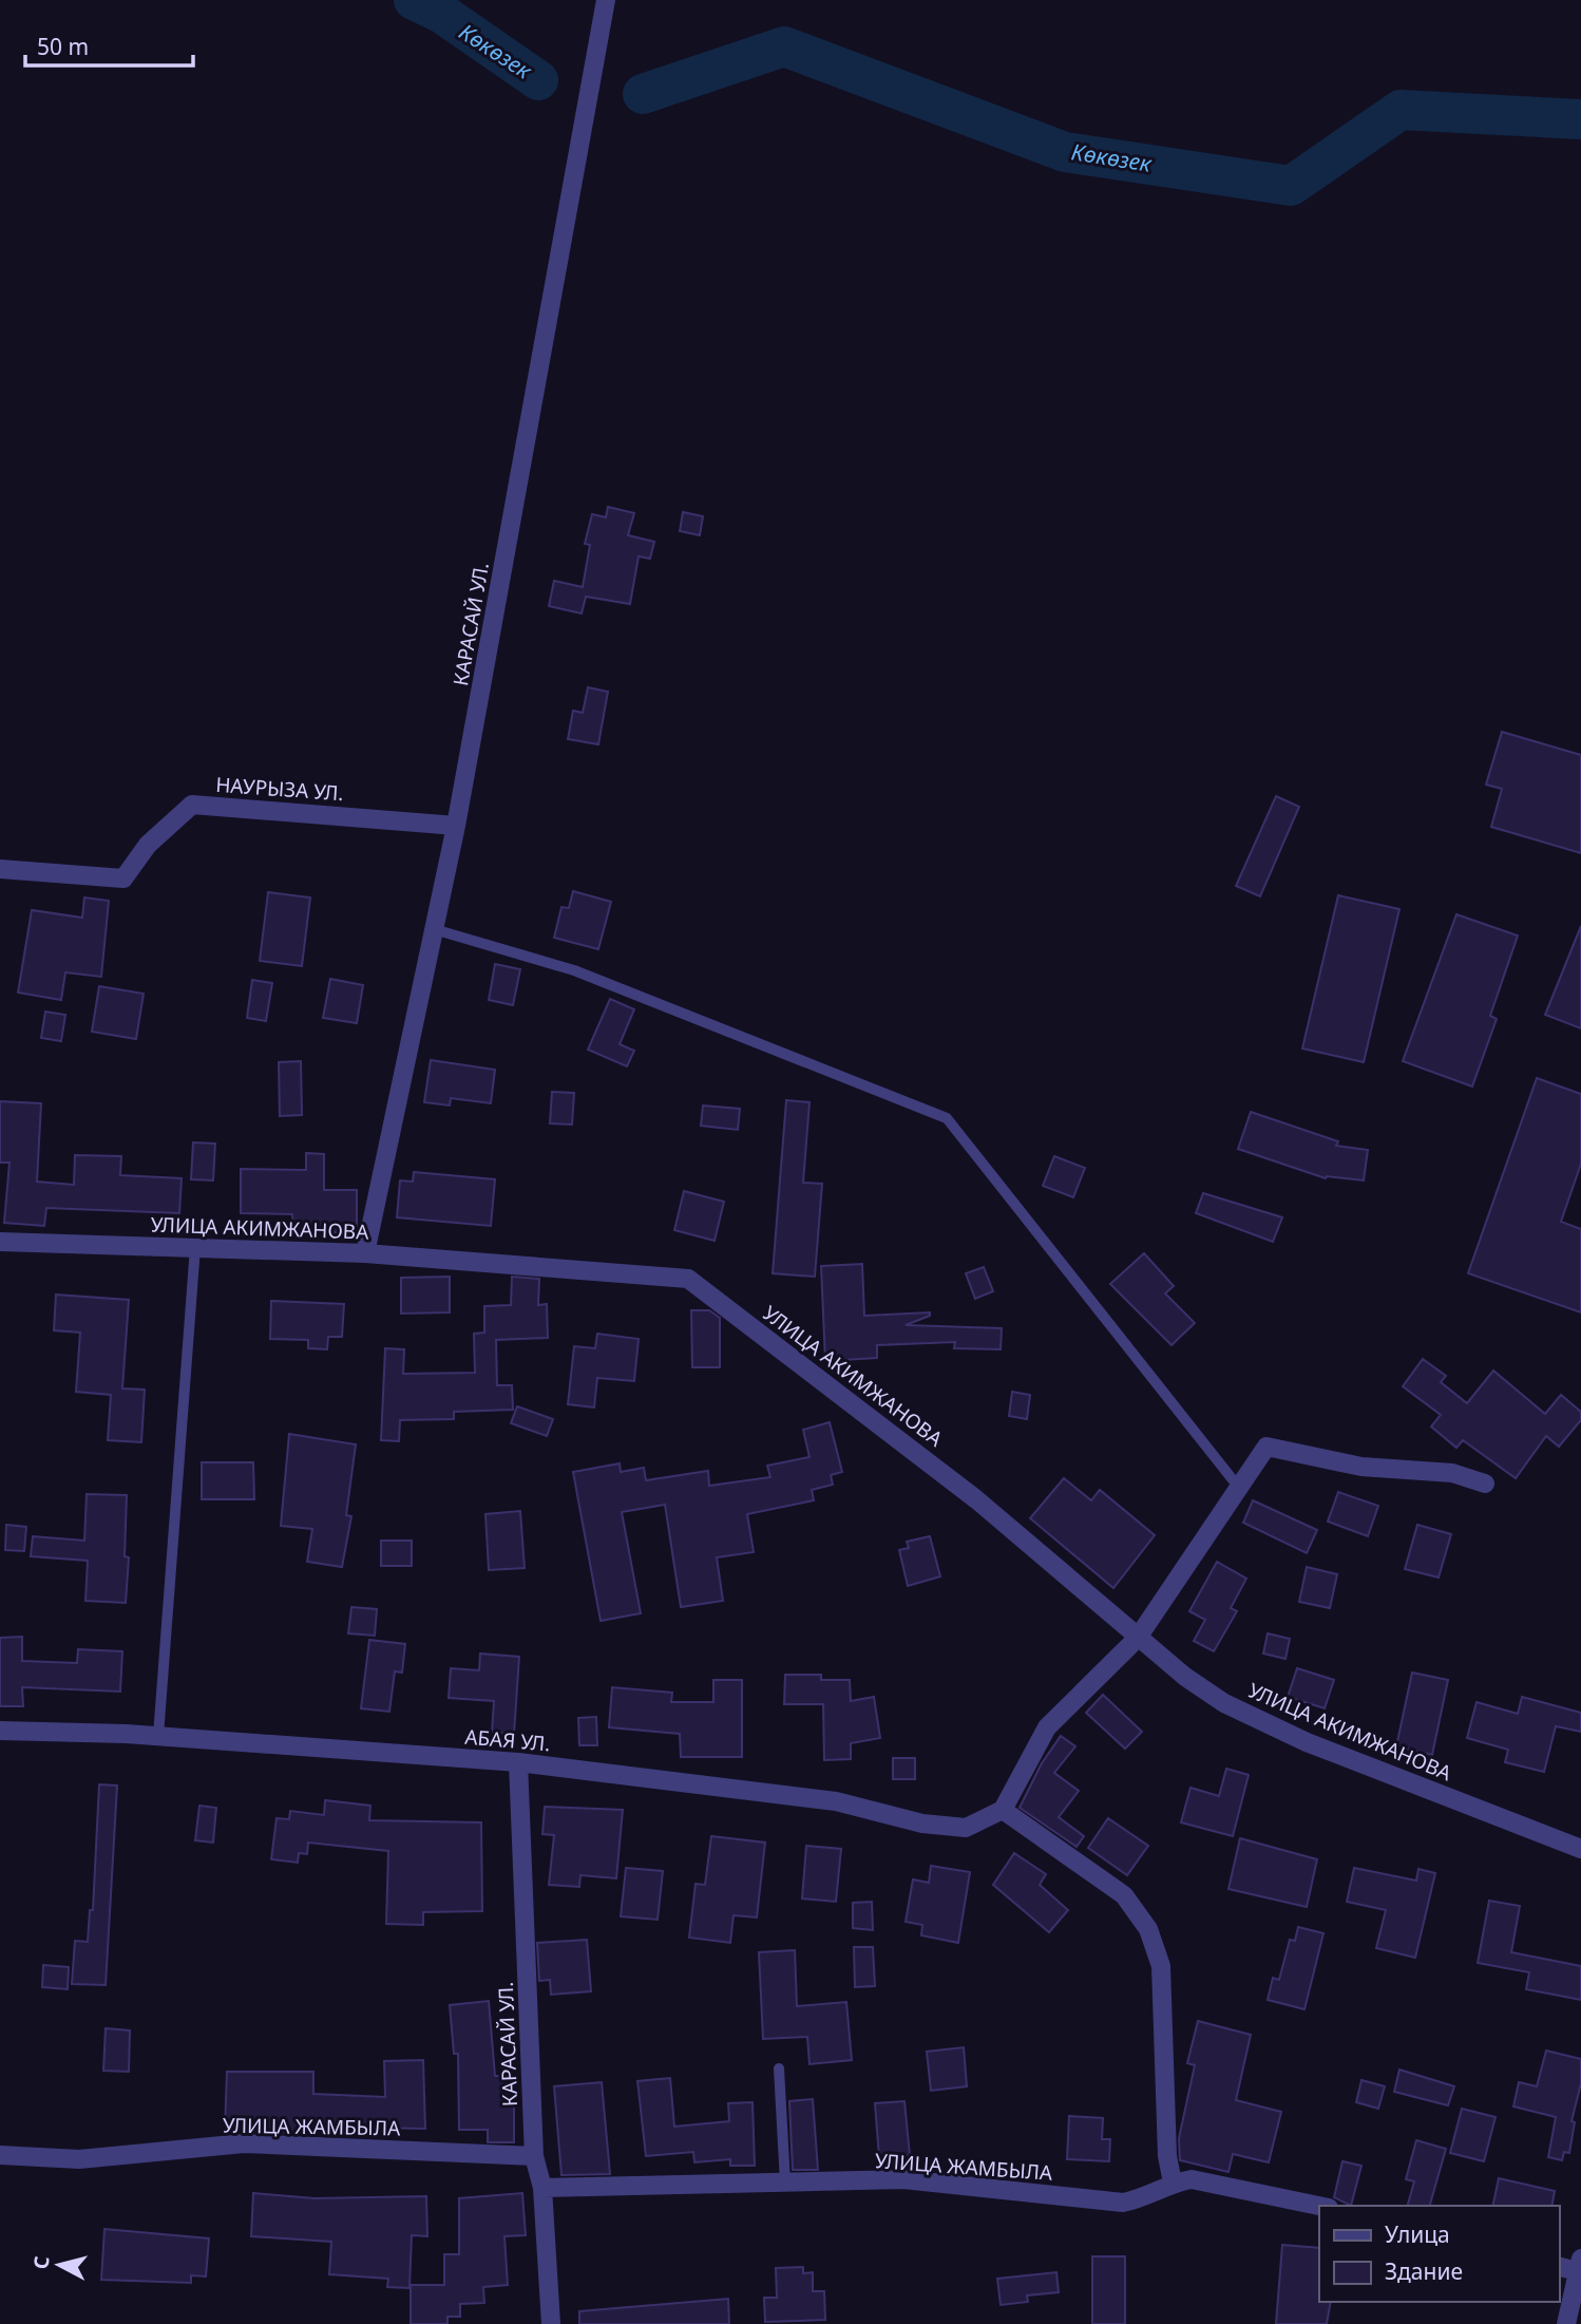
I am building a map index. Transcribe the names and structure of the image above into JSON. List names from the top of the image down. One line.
{"streets":{"street":["КАРАСАЙ УЛ.","НАУРЫЗА УЛ.","УЛИЦА АКИМЖАНОВА","АБАЯ УЛ.","УЛИЦА ЖАМБЫЛА"]},"crossings":[["КАРАСАЙ УЛ.","НАУРЫЗА УЛ."],["КАРАСАЙ УЛ.","УЛИЦА АКИМЖАНОВА"],["КАРАСАЙ УЛ.","АБАЯ УЛ."],["КАРАСАЙ УЛ.","УЛИЦА ЖАМБЫЛА"]],"water":["Көкөзек"],"legend":["Улица","Здание"],"scale_bar":"50 m","north":"left"}
